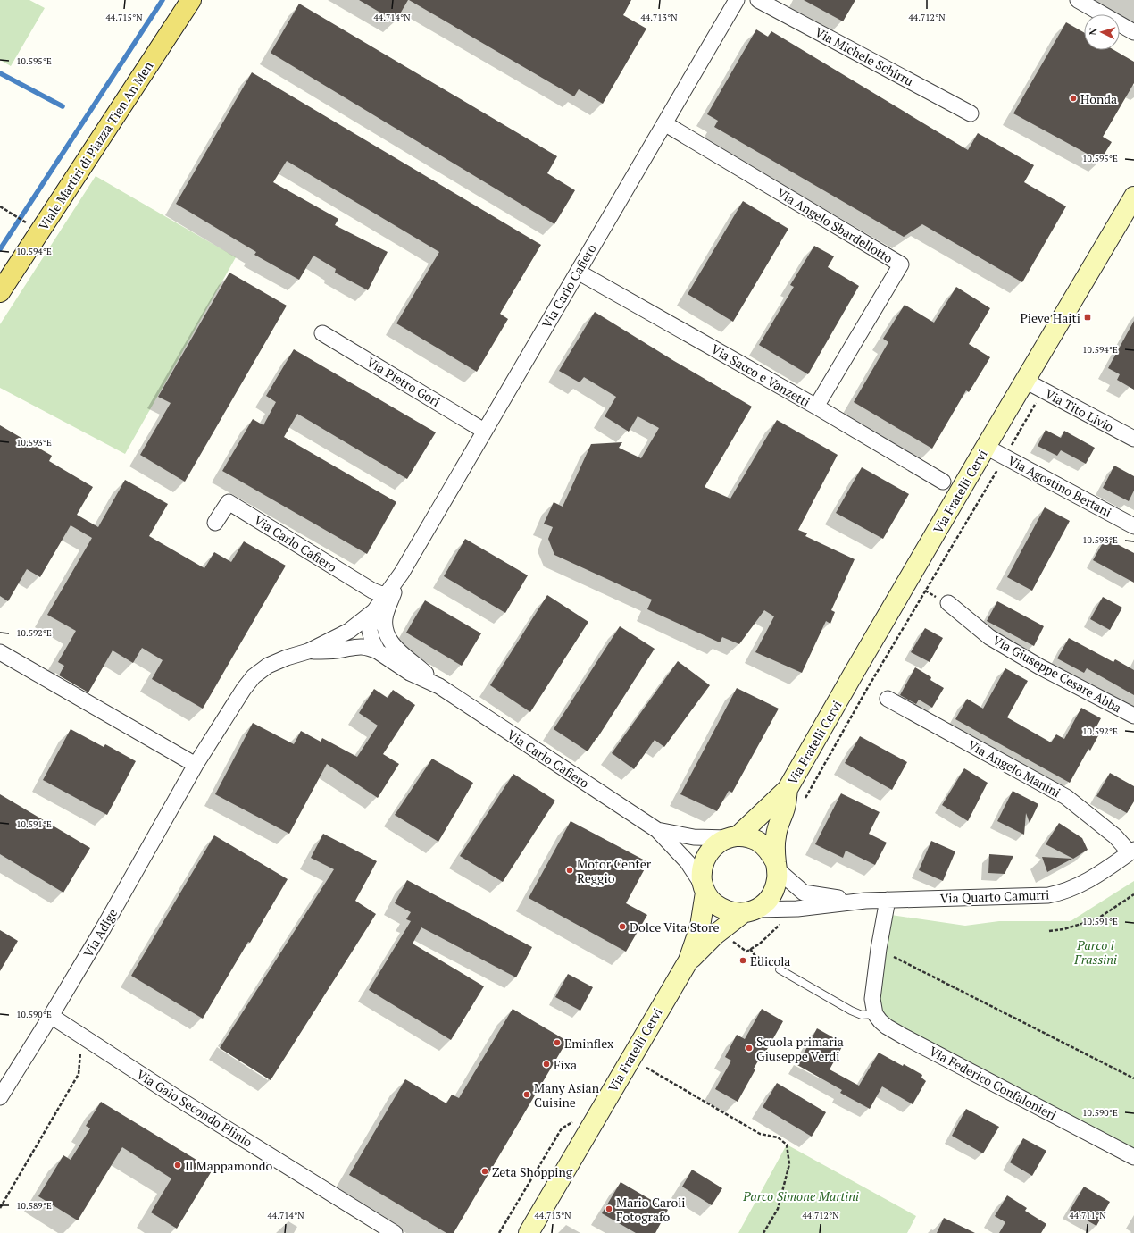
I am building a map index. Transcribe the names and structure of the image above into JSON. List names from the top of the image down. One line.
{"streets":{"main road":["Viale Martiri di Piazza Tien An Men","Via Fratelli Cervi"],"street":["Via Michele Schirru","Via Angelo Sbardellotto","Via Carlo Cafiero","Via Sacco e Vanzetti","Via Pietro Gori","Via Tito Livio","Via Agostino Bertani","Via Giuseppe Cesare Abba","Via Angelo Manini","Via Quarto Camurri","Via Adige","Via Federico Confalonieri","Via Gaio Secondo Plinio"]},"crossings":[["Via Angelo Sbardellotto","Via Carlo Cafiero"],["Via Angelo Sbardellotto","Via Sacco e Vanzetti"],["Via Carlo Cafiero","Via Sacco e Vanzetti"],["Via Carlo Cafiero","Via Pietro Gori"],["Via Carlo Cafiero","Via Fratelli Cervi"],["Via Carlo Cafiero","Via Quarto Camurri"],["Via Carlo Cafiero","Via Adige"],["Via Tito Livio","Via Fratelli Cervi"],["Via Agostino Bertani","Via Fratelli Cervi"],["Via Fratelli Cervi","Via Quarto Camurri"],["Via Angelo Manini","Via Quarto Camurri"],["Via Adige","Via Gaio Secondo Plinio"]],"parks":["Parco i Frassini","Parco Simone Martini"],"places":{"other":["Honda","Motor Center Reggio","Dolce Vita Store","Edicola","Eminflex","Scuola primaria Giuseppe Verdi","Fixa","Many Asian Cuisine","Il Mappamondo","Zeta Shopping","Mario Caroli Fotografo"],"transit":["Pieve Haiti"]},"north":"left","coordinates":["44.715°N","44.714°N","44.713°N","44.712°N","10.595°E","10.594°E","10.593°E","10.592°E","10.591°E","10.590°E","10.589°E","44.711°N"]}
